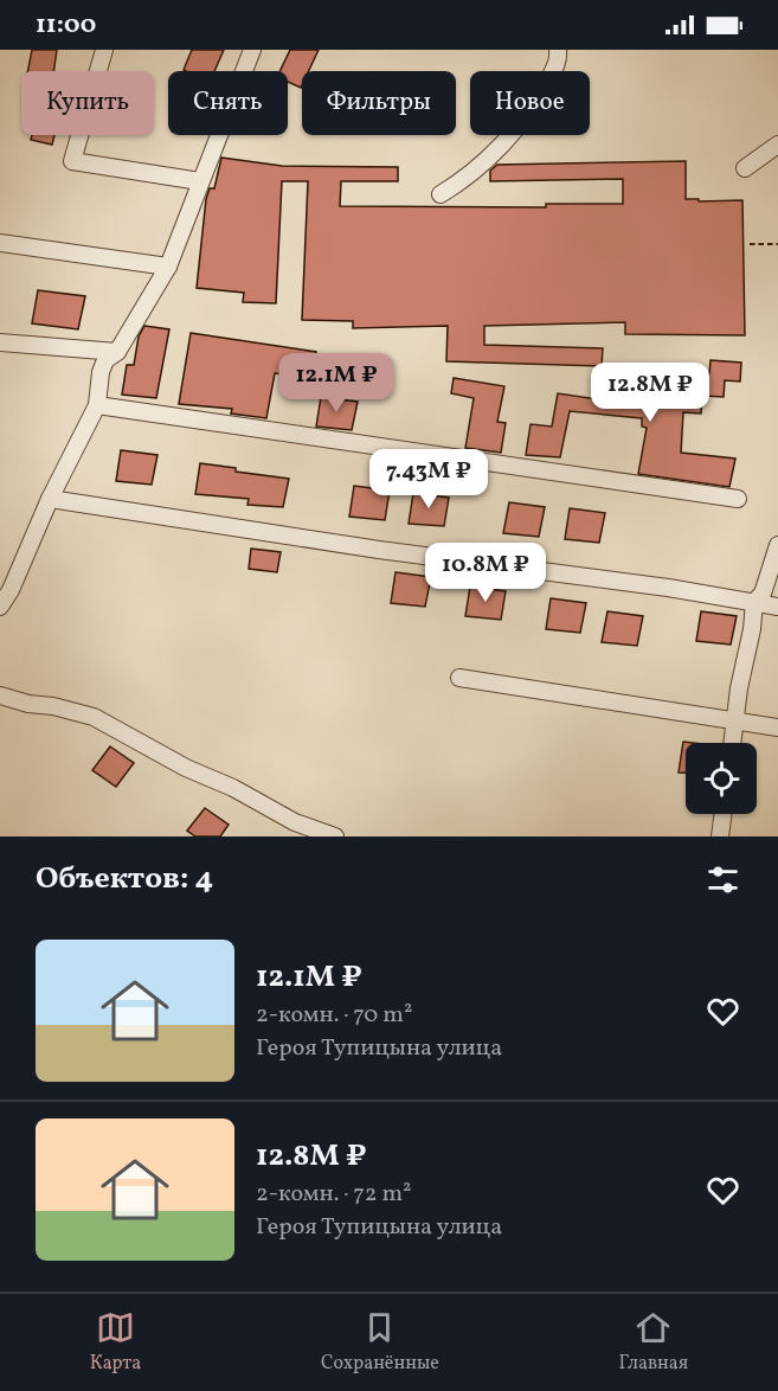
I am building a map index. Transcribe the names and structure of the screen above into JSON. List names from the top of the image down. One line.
{"page":{"status":"11:00","chip":["Купить","Снять","Фильтры","Новое"],"price":["12.1M ₽","12.8M ₽","7.43M ₽","10.8M ₽"],"heading":"Объектов: 4","list":[{"name":"12.1M ₽","note":"2-комн. · 70 m² · Героя Тупицына улица"},{"name":"12.8M ₽","note":"2-комн. · 72 m² · Героя Тупицына улица"}],"tabs":["Карта","Сохранённые","Главная"]}}
